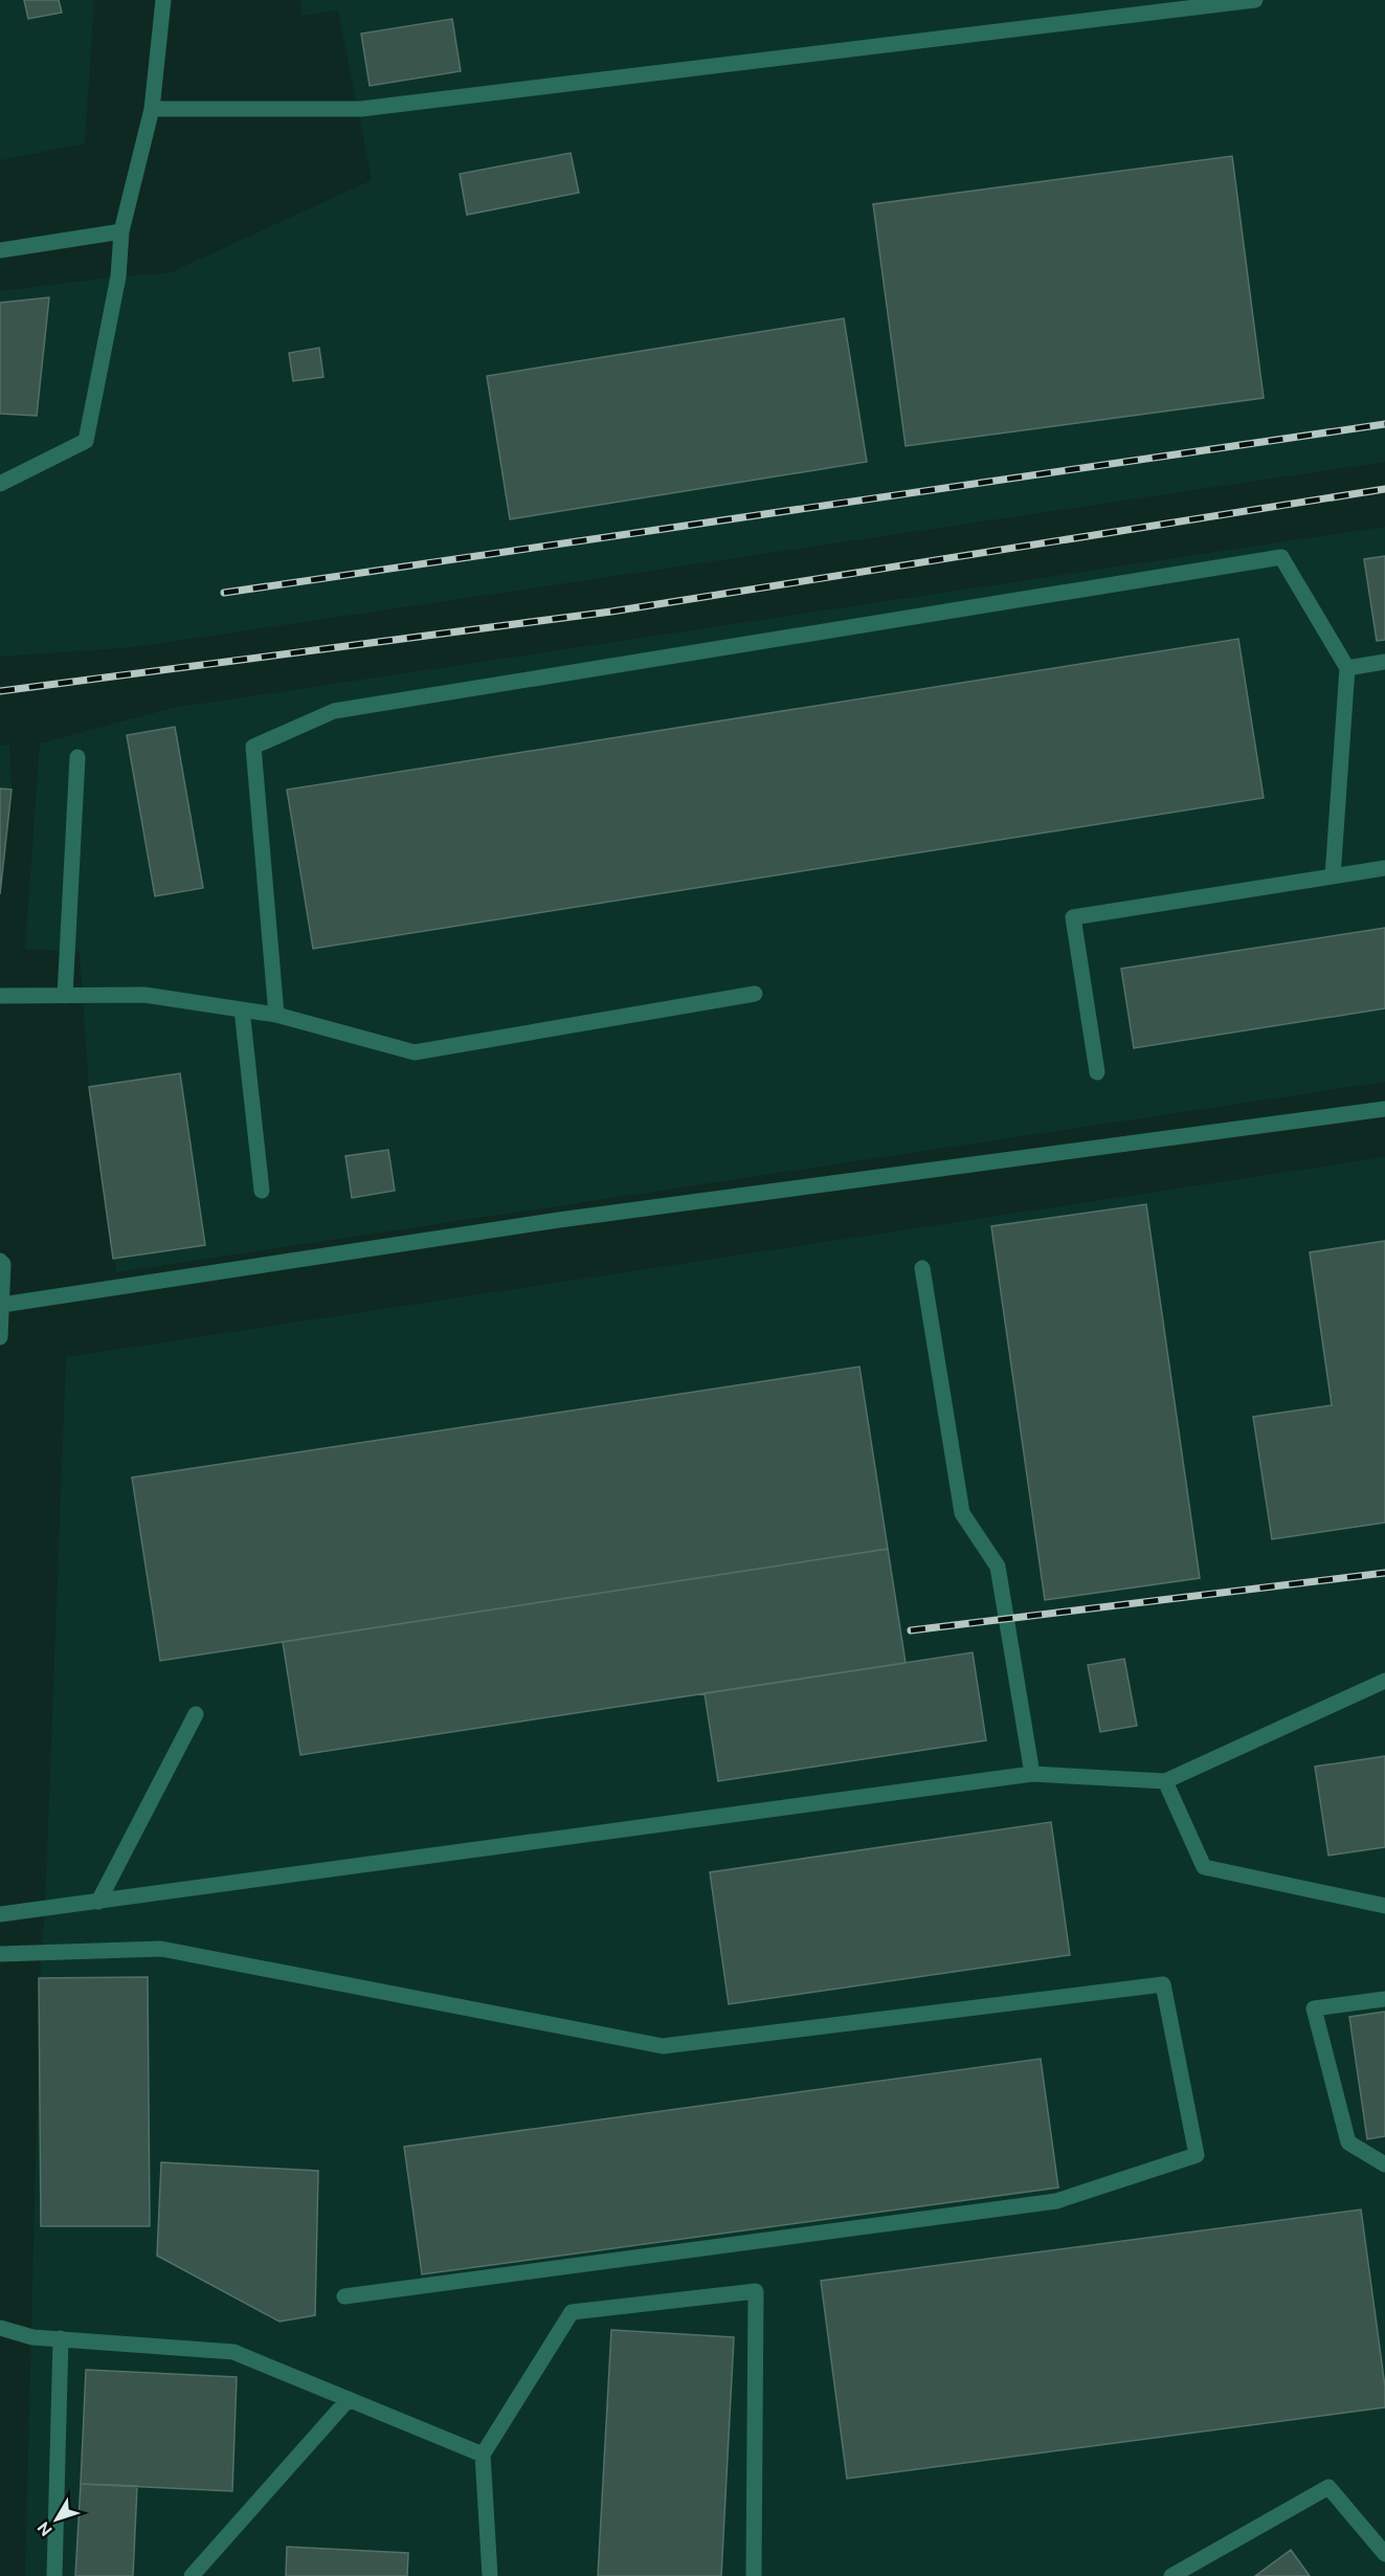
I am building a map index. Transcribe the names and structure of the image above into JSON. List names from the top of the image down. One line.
{"north":"bottom left"}
